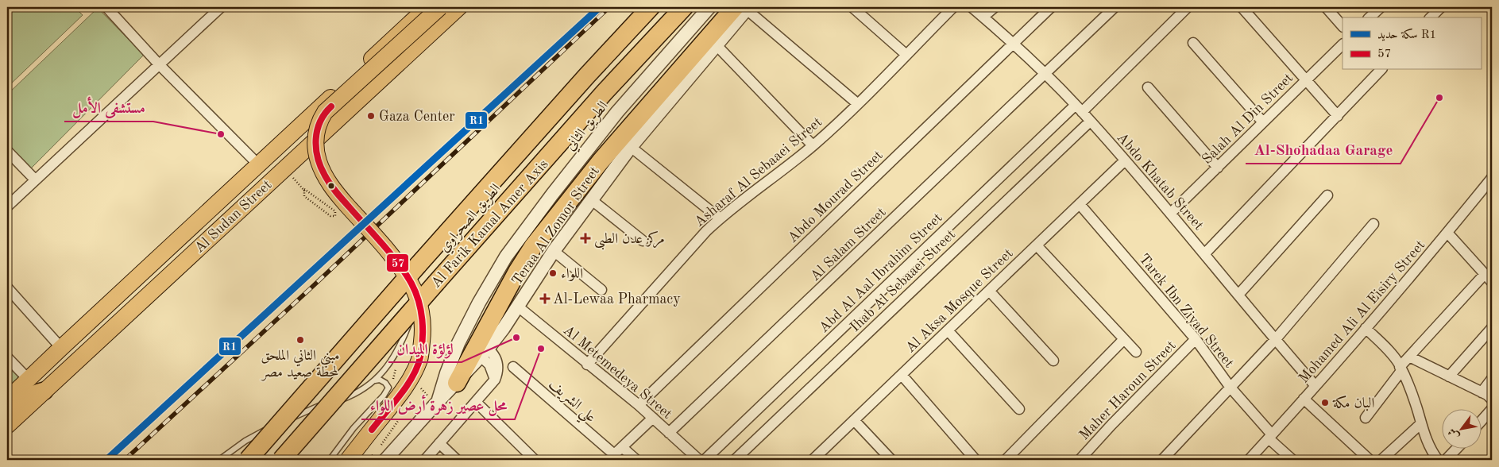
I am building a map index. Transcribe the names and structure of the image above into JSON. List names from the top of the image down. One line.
{"streets":{"highway":["Al Farik Kamal Amer Axis"],"main road":["Al Sudan Street"],"street":["Salah Al Din Street","الطريق الثاني","Asharaf Al Sebaaei Street","Abdo Khatab Street","Abdo Mourad Street","Teraa Al Zomor Street","Al Salam Street","Abd Al Aal Ibrahim Street","Ihab Al Sebaaei Street","Al Aksa Mosque Street","Tarek Ibn Ziyad Street","Mohamed Ali Al Eisiry Street","Al Metemedeya Street","Maher Haroun Street","علي الشريف"],"lane":["الطريق الصحراوي"]},"crossings":[["Salah Al Din Street","Abdo Khatab Street"],["الطريق الثاني","Teraa Al Zomor Street"],["Asharaf Al Sebaaei Street","Al Metemedeya Street"],["Abdo Khatab Street","Abdo Mourad Street"],["Abdo Khatab Street","Al Salam Street"],["Abdo Khatab Street","Abd Al Aal Ibrahim Street"],["Abdo Khatab Street","Ihab Al Sebaaei Street"],["Abdo Khatab Street","Al Aksa Mosque Street"],["Abdo Khatab Street","Mohamed Ali Al Eisiry Street"],["Abdo Mourad Street","Al Metemedeya Street"],["Teraa Al Zomor Street","Al Metemedeya Street"],["Al Salam Street","Al Metemedeya Street"],["Al Aksa Mosque Street","Tarek Ibn Ziyad Street"],["Tarek Ibn Ziyad Street","Mohamed Ali Al Eisiry Street"],["Tarek Ibn Ziyad Street","Maher Haroun Street"]],"places":{"other":["Al-Shohadaa Garage","Gaza Center","مستشفى الأمل","اللواء","لؤلؤة الميدان","مبني الثاني الملحق لمحطة صعيد مصر","محل عصير زهرة أرض اللواء","البان مكة"],"health":["مركز عدن الطبى","Al-Lewaa Pharmacy"]},"lines":["rail line R1","transit line 57"],"legend":["سكة حديد R1","57"],"north":"bottom left"}
